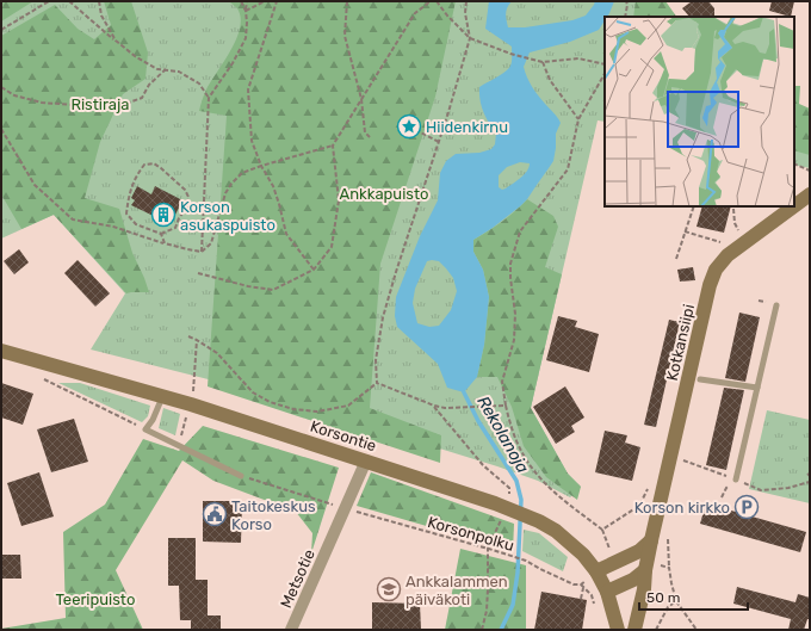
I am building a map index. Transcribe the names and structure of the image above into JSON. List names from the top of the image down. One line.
{"streets":{"main road":["Kotkansiipi","Korsontie"],"street":["Metsotie"],"path":["Korsonpolku"]},"crossings":[["Korsontie","Metsotie"],["Korsonpolku","Metsotie"]],"water":["Rekolanoja"],"parks":["Ristiraja","Ankkapuisto","Teeripuisto"],"places":{"place":["Hiidenkirnu"],"building":["Korson asukaspuisto"],"parking":["Korson kirkko"],"public building":["Taitokeskus Korso"],"school or university":["Ankkalammen päiväkoti"]},"scale_bar":"50 m"}
